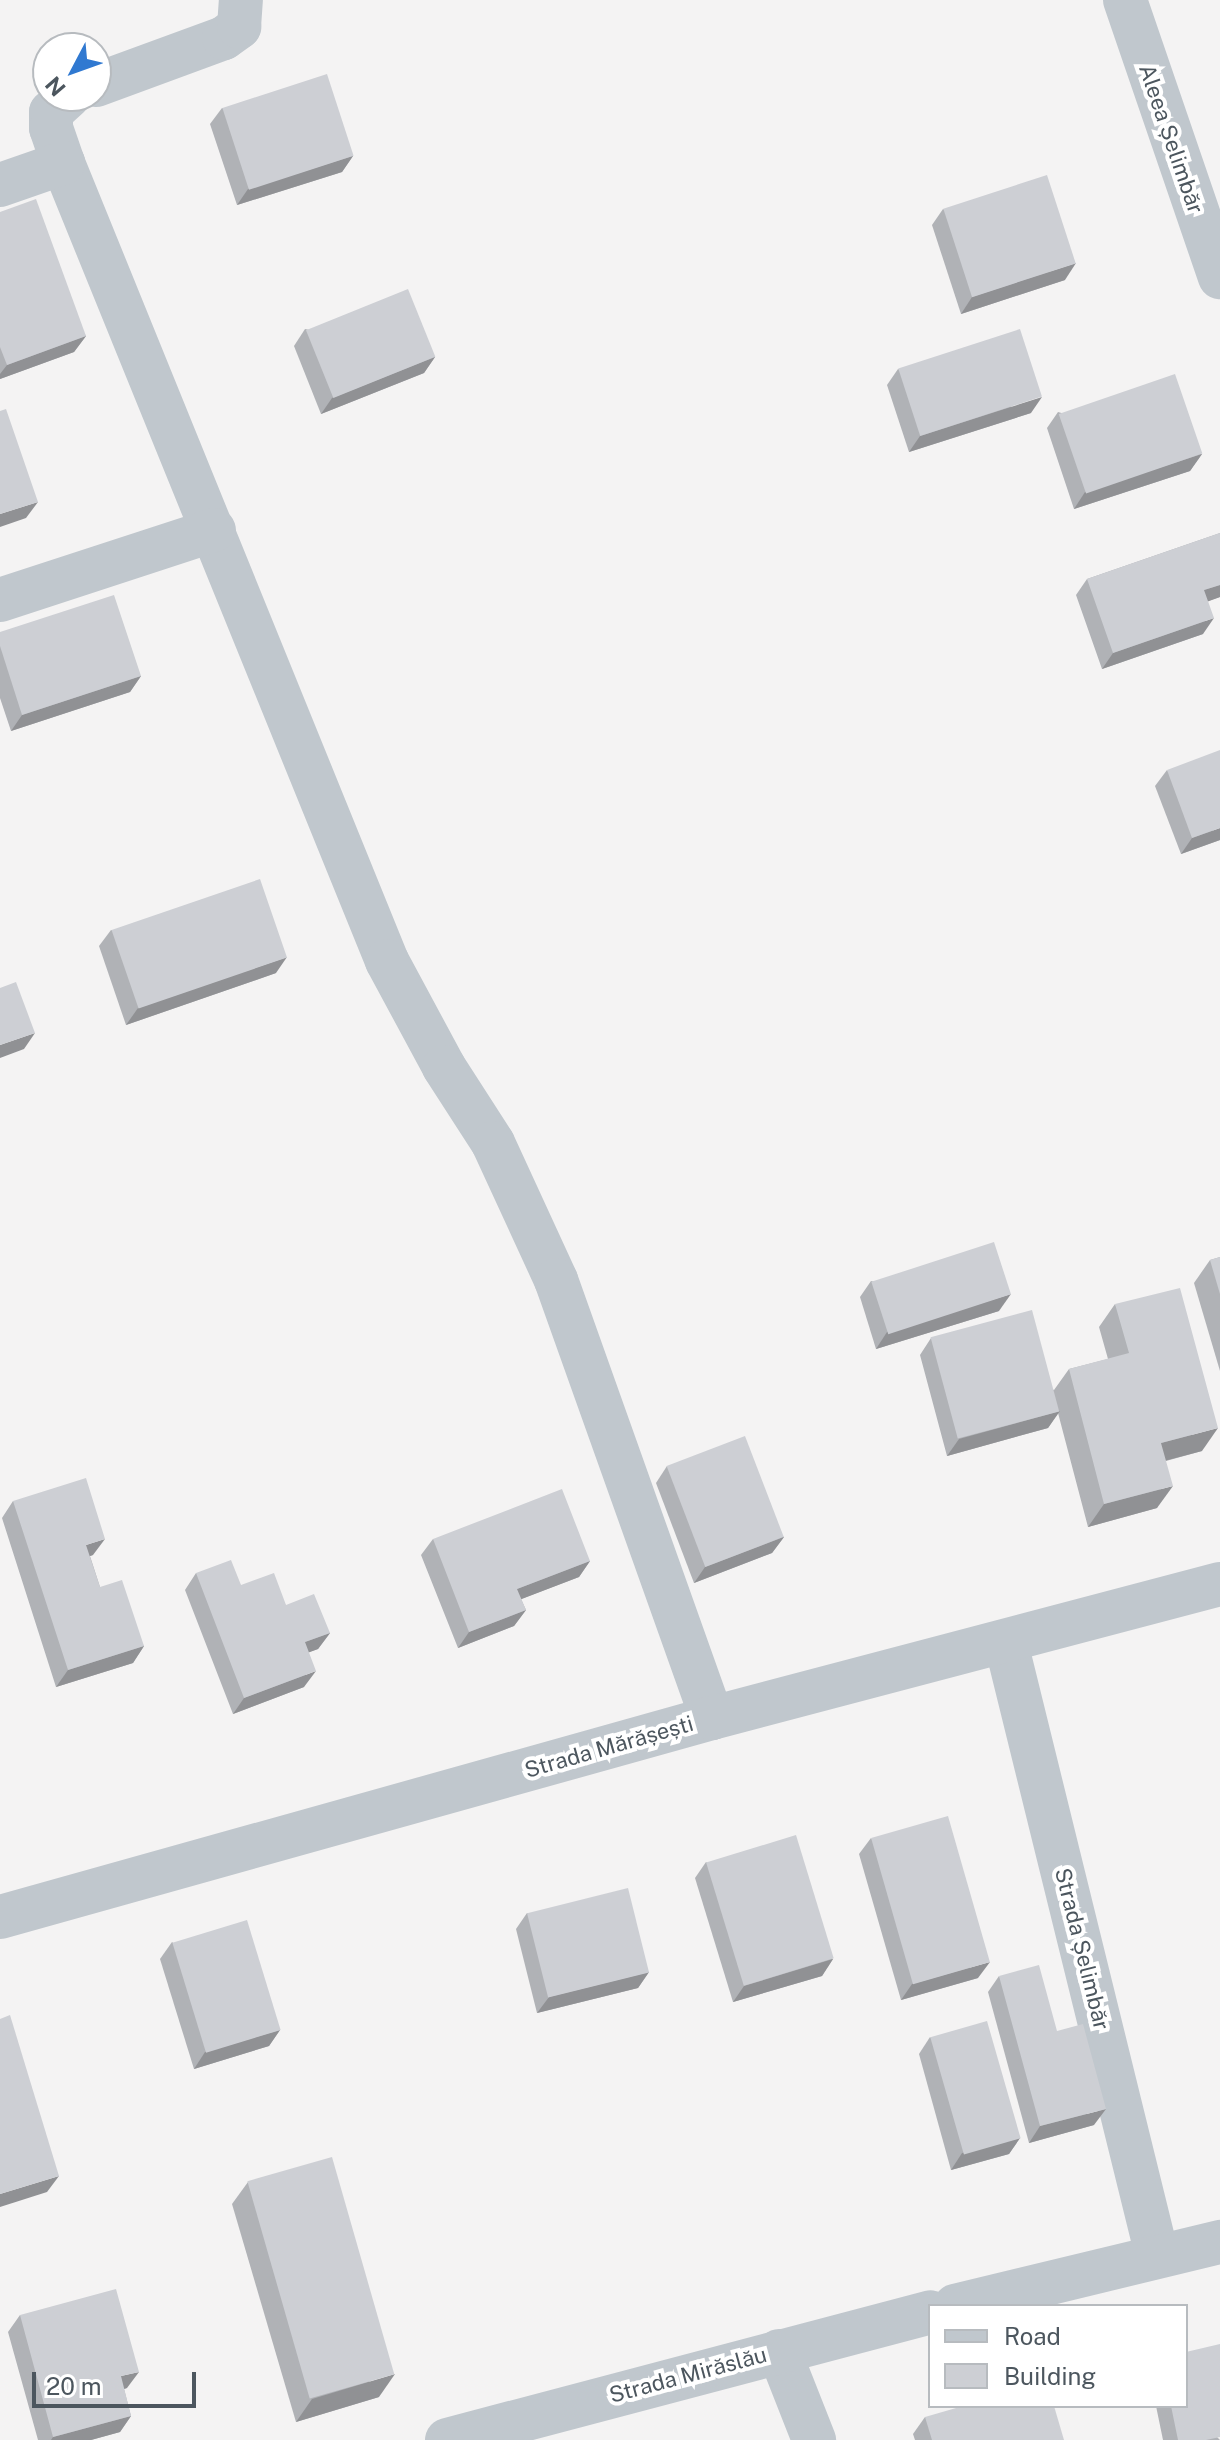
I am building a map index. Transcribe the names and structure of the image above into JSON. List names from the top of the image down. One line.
{"streets":{"street":["Aleea Șelimbăr","Strada Mărășești","Strada Șelimbăr","Strada Mirăslău"]},"crossings":[["Strada Mărășești","Strada Șelimbăr"]],"legend":["Road","Building"],"scale_bar":"20 m","north":"bottom left"}
